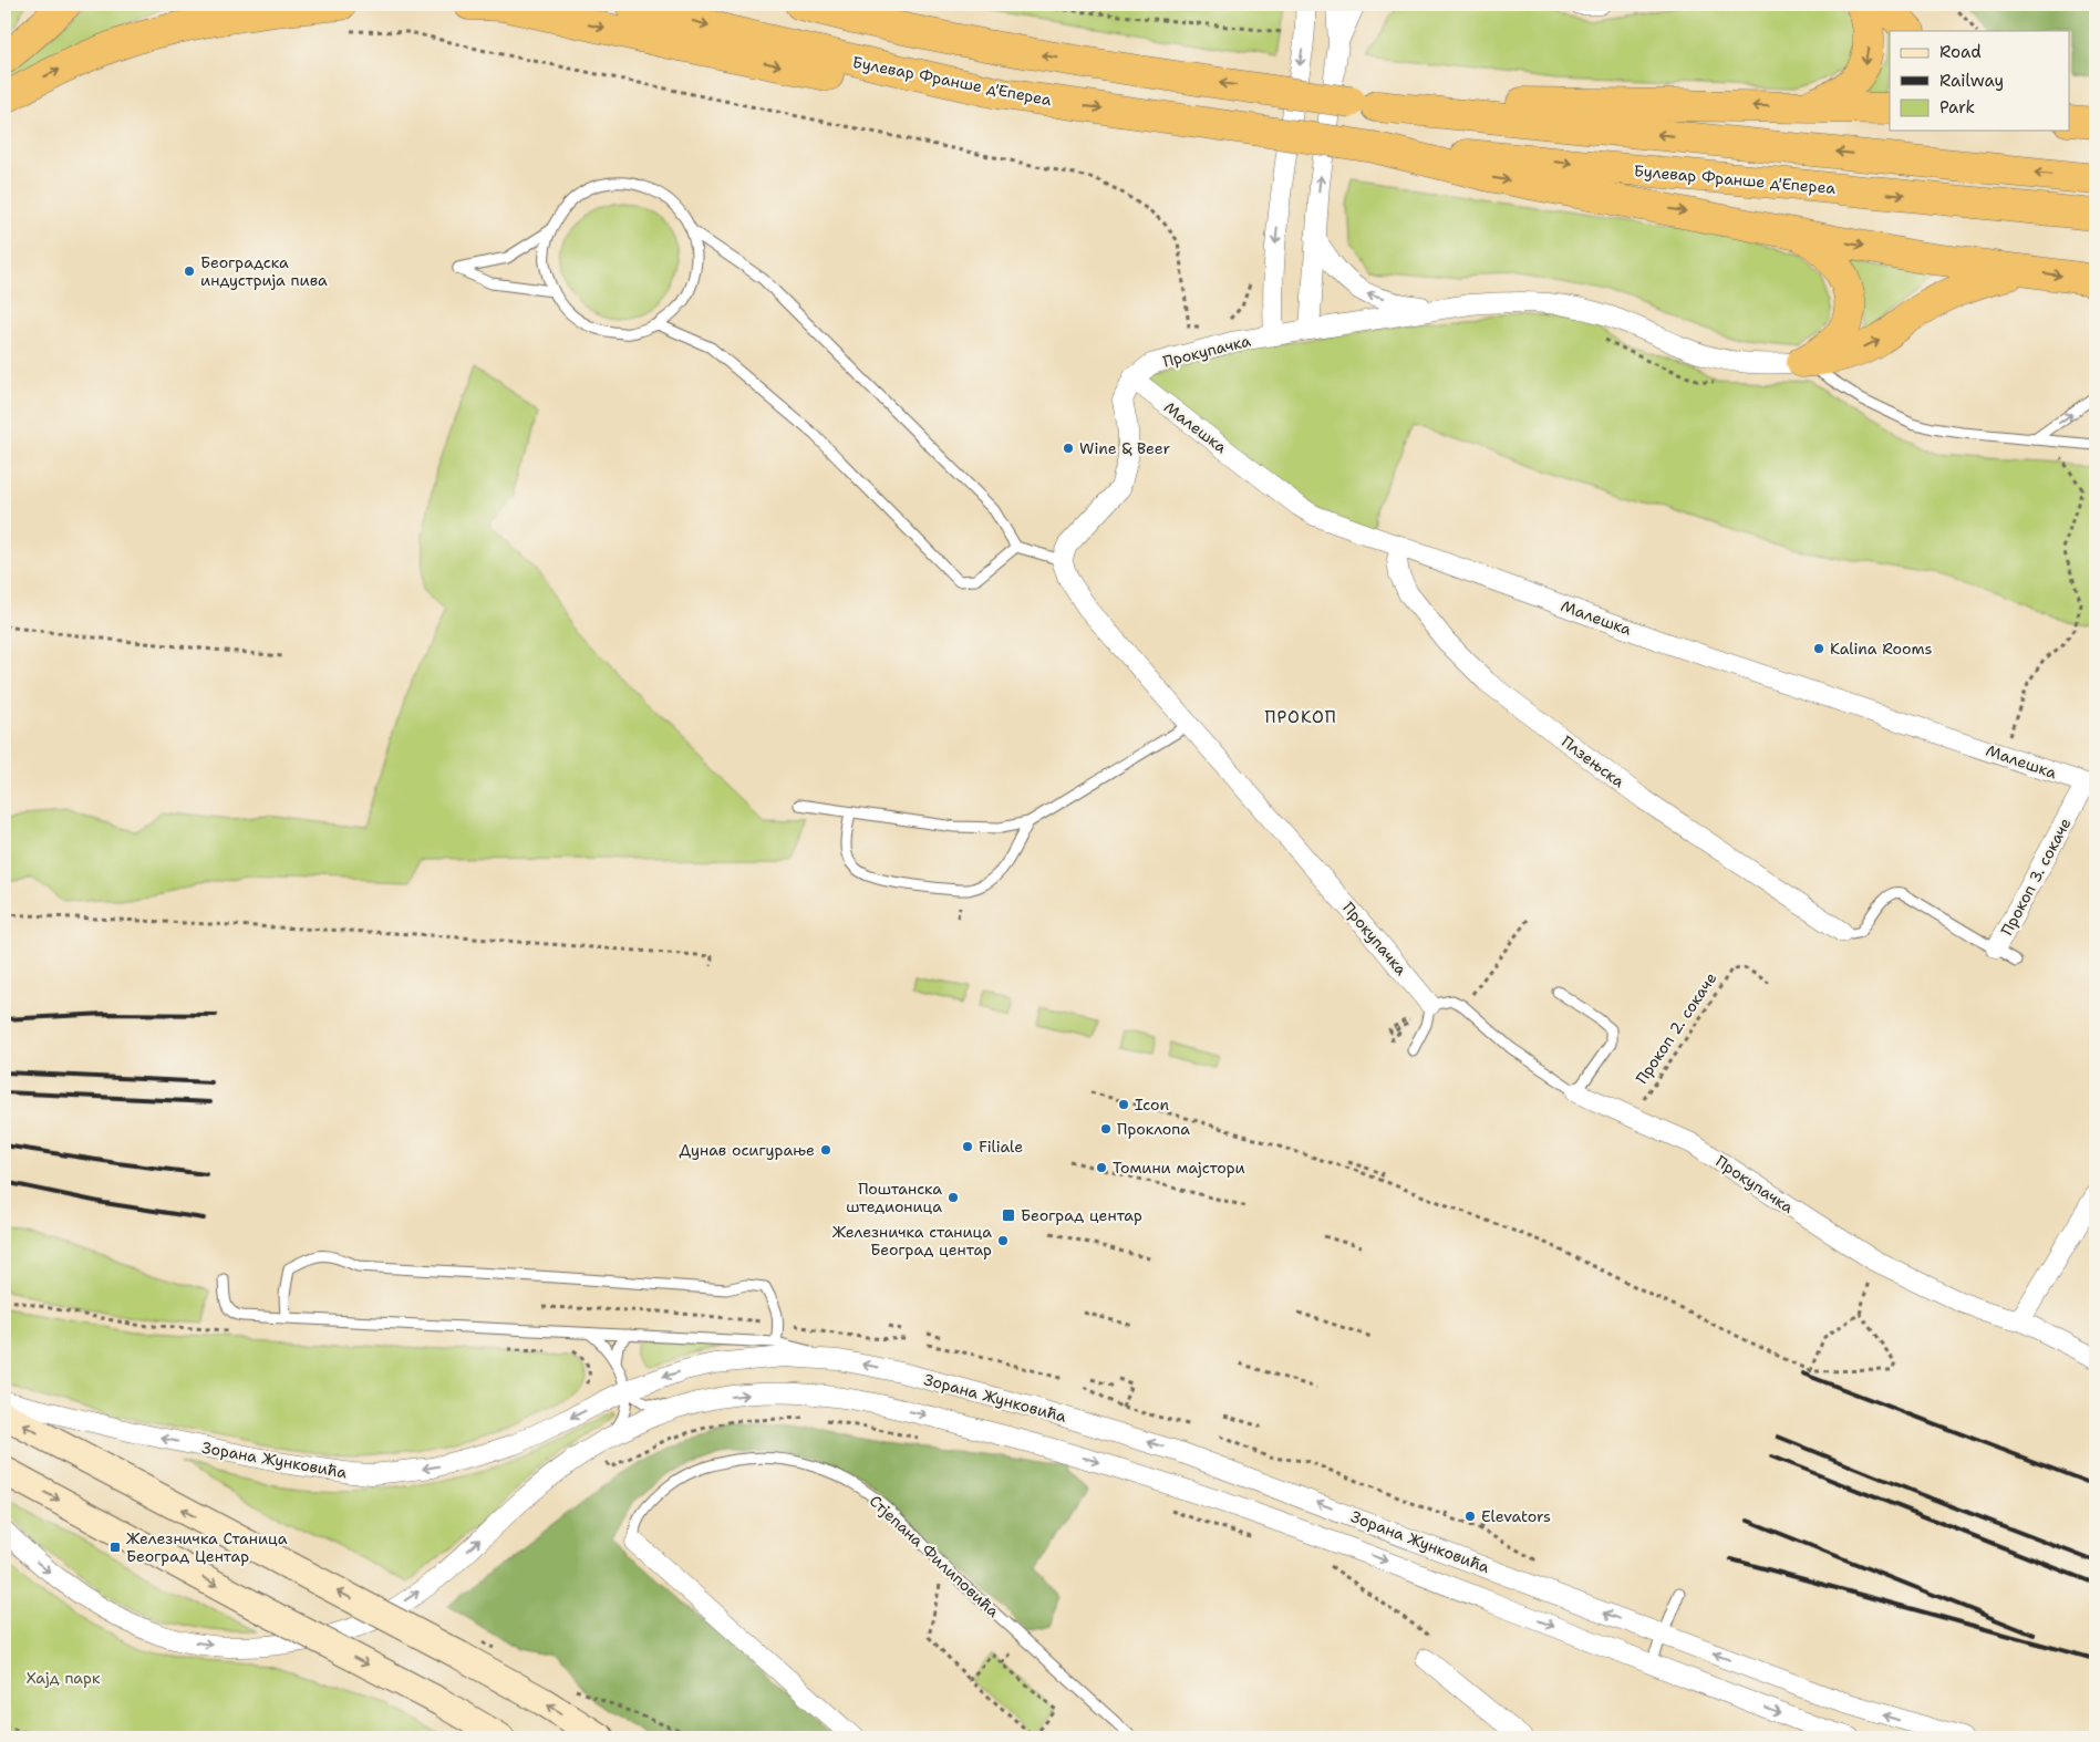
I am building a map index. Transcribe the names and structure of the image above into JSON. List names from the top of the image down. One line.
{"streets":{"highway":["Булевар Франше д'Епереа"],"street":["Прокупачка","Малешка","Плзењска","Прокоп 3. сокаче","Зорана Жунковића","Стјепана Филиповића"],"path":["Прокоп 2. сокаче"]},"crossings":[["Прокупачка","Малешка"],["Малешка","Плзењска"],["Малешка","Прокоп 3. сокаче"]],"districts":["ПРОКОП"],"parks":["Хајд парк"],"places":{"other":["Београдска индустрија пива","Wine & Beer","Kalina Rooms","Icon","Проклопа","Filiale","Дунав осигурање","Томини мајстори","Поштанска штедионица","Железничка станица Београд центар","Elevators"],"transit":["Београд центар","Железничка Станица Београд Центар"]},"legend":["Road","Railway","Park"]}
